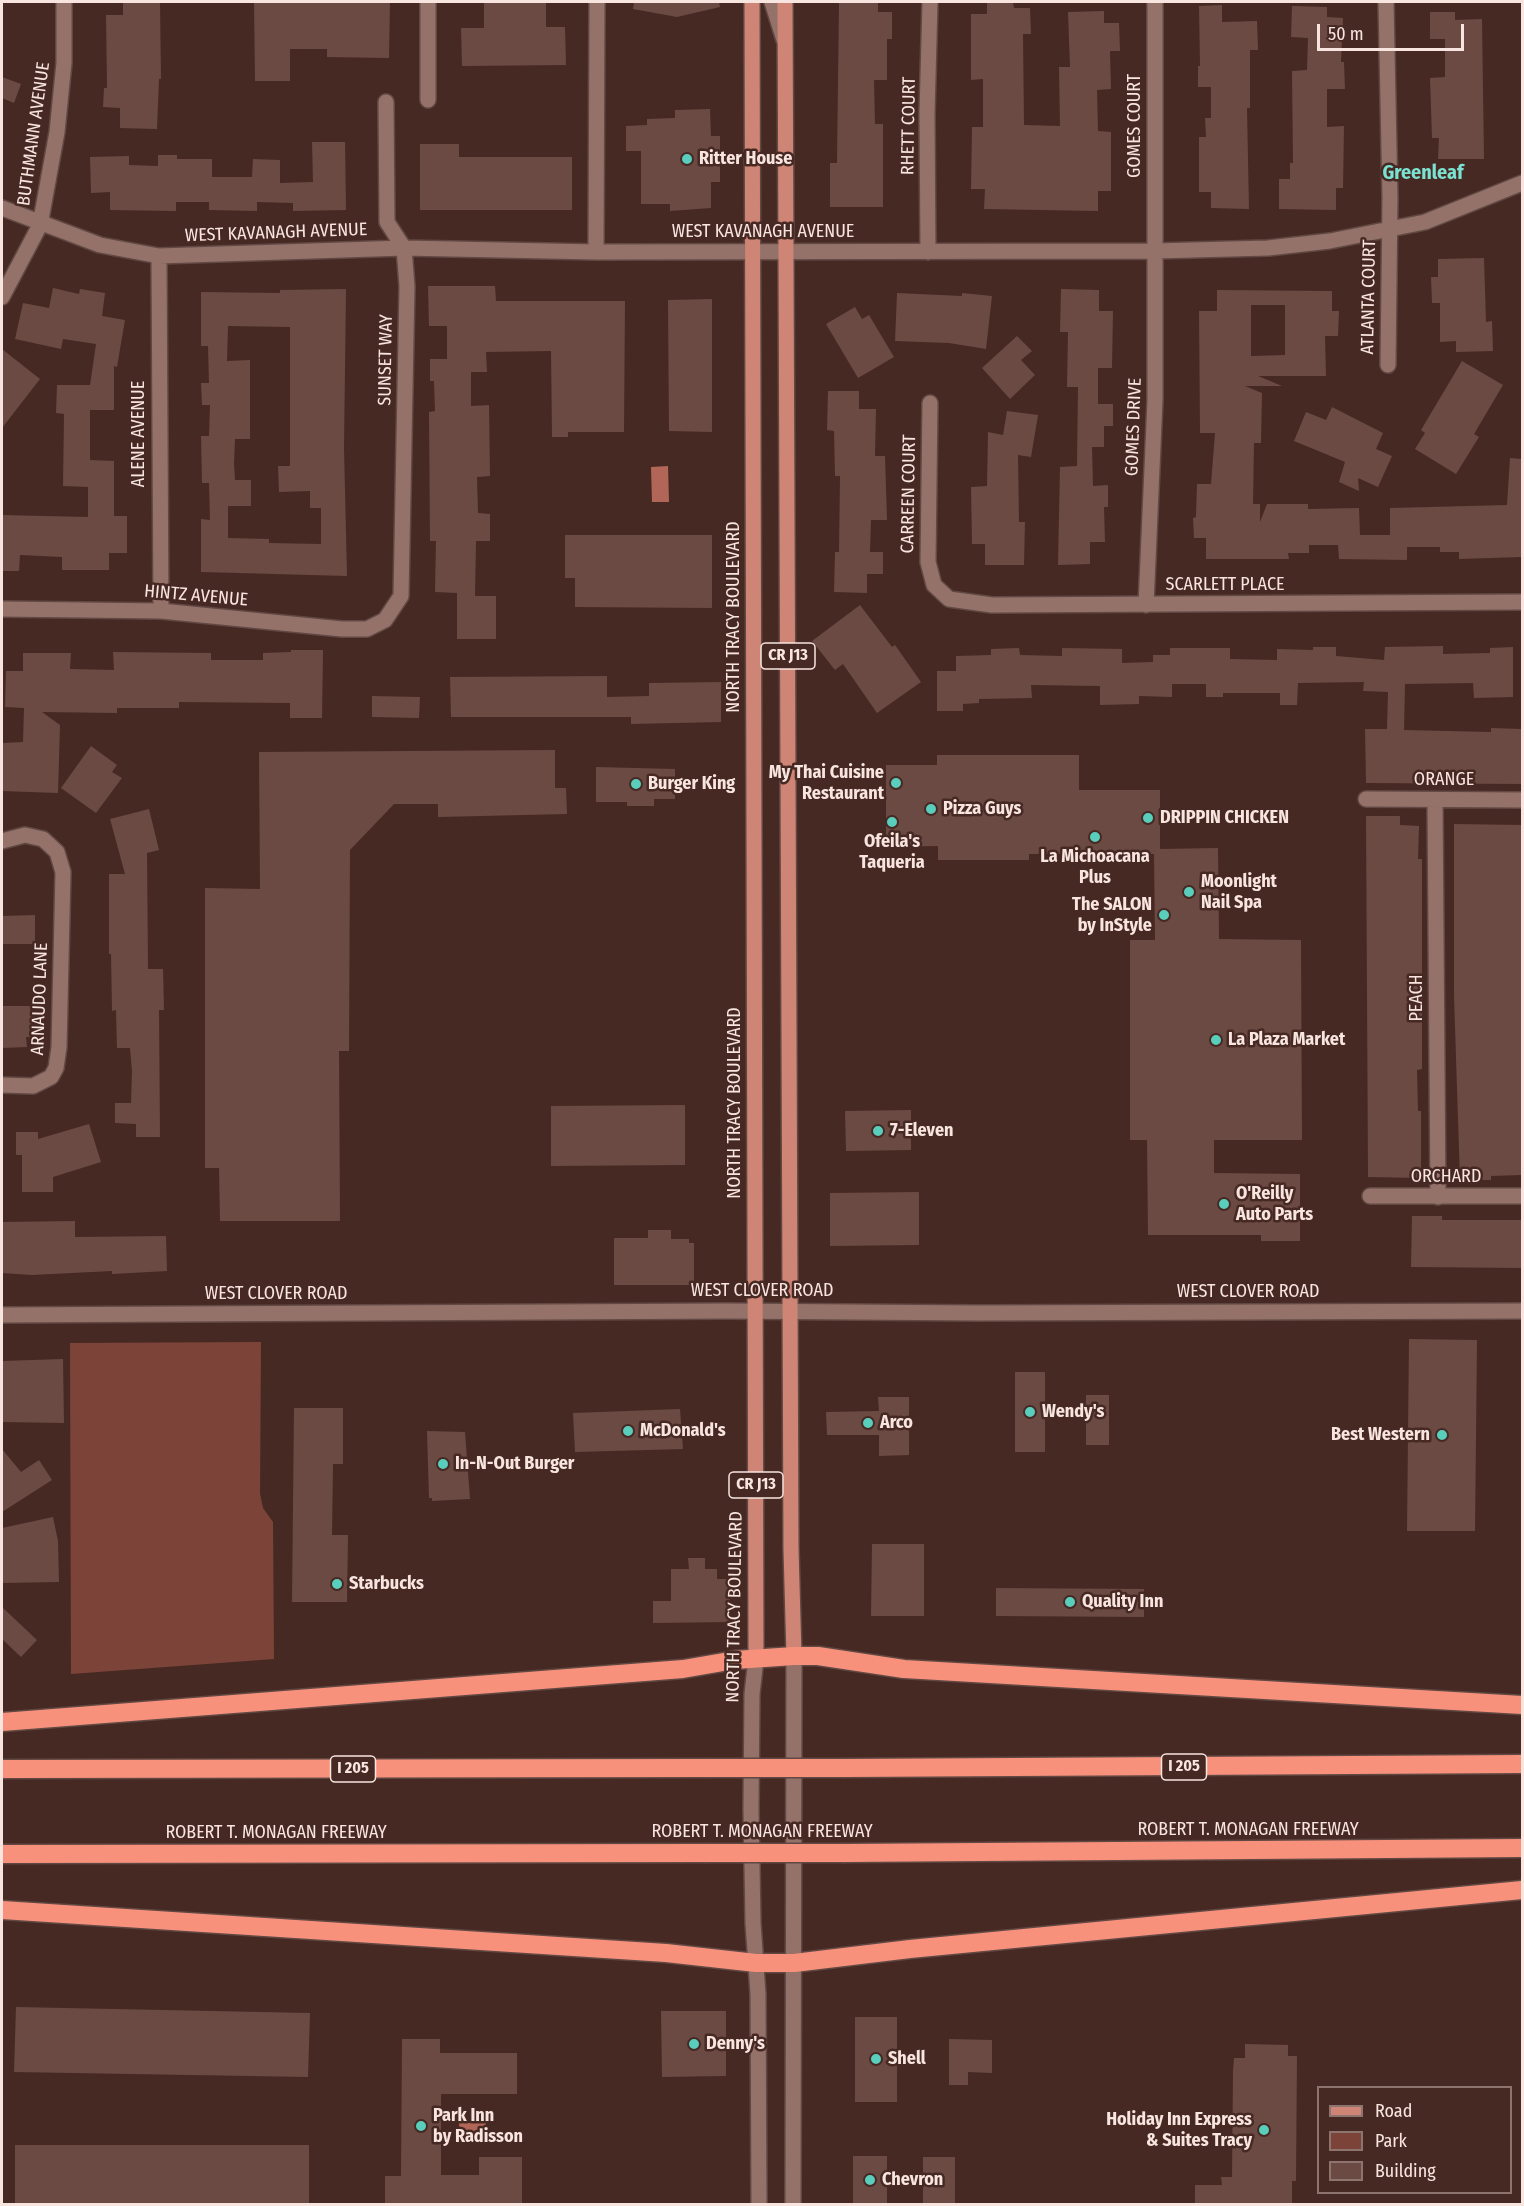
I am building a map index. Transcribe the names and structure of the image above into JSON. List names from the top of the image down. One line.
{"streets":{"highway":["I 205","ROBERT T. MONAGAN FREEWAY"],"main road":["NORTH TRACY BOULEVARD","CR J13"],"street":["RHETT COURT","GOMES COURT","BUTHMANN AVENUE","WEST KAVANAGH AVENUE","ATLANTA COURT","SUNSET WAY","GOMES DRIVE","ALENE AVENUE","CARREEN COURT","SCARLETT PLACE","HINTZ AVENUE","ORANGE","PEACH","ARNAUDO LANE","ORCHARD","WEST CLOVER ROAD"]},"crossings":[["RHETT COURT","WEST KAVANAGH AVENUE"],["GOMES COURT","WEST KAVANAGH AVENUE"],["GOMES COURT","GOMES DRIVE"],["BUTHMANN AVENUE","WEST KAVANAGH AVENUE"],["WEST KAVANAGH AVENUE","ATLANTA COURT"],["WEST KAVANAGH AVENUE","SUNSET WAY"],["WEST KAVANAGH AVENUE","GOMES DRIVE"],["WEST KAVANAGH AVENUE","ALENE AVENUE"],["WEST KAVANAGH AVENUE","NORTH TRACY BOULEVARD"],["WEST KAVANAGH AVENUE","CR J13"],["SUNSET WAY","HINTZ AVENUE"],["GOMES DRIVE","SCARLETT PLACE"],["ALENE AVENUE","HINTZ AVENUE"],["CARREEN COURT","SCARLETT PLACE"],["NORTH TRACY BOULEVARD","WEST CLOVER ROAD"],["CR J13","WEST CLOVER ROAD"],["ORANGE","PEACH"],["PEACH","ORCHARD"]],"districts":["Greenleaf"],"places":["Ritter House","My Thai Cuisine Restaurant","Burger King","Pizza Guys","DRIPPIN CHICKEN","Ofeila's Taqueria","La Michoacana Plus","Moonlight Nail Spa","The SALON by InStyle","La Plaza Market","7-Eleven","O'Reilly Auto Parts","Wendy's","Arco","McDonald's","Best Western","In-N-Out Burger","Starbucks","Quality Inn","Denny's","Shell","Park Inn by Radisson","Holiday Inn Express & Suites Tracy","Chevron"],"legend":["Road","Park","Building"],"scale_bar":"50 m"}
